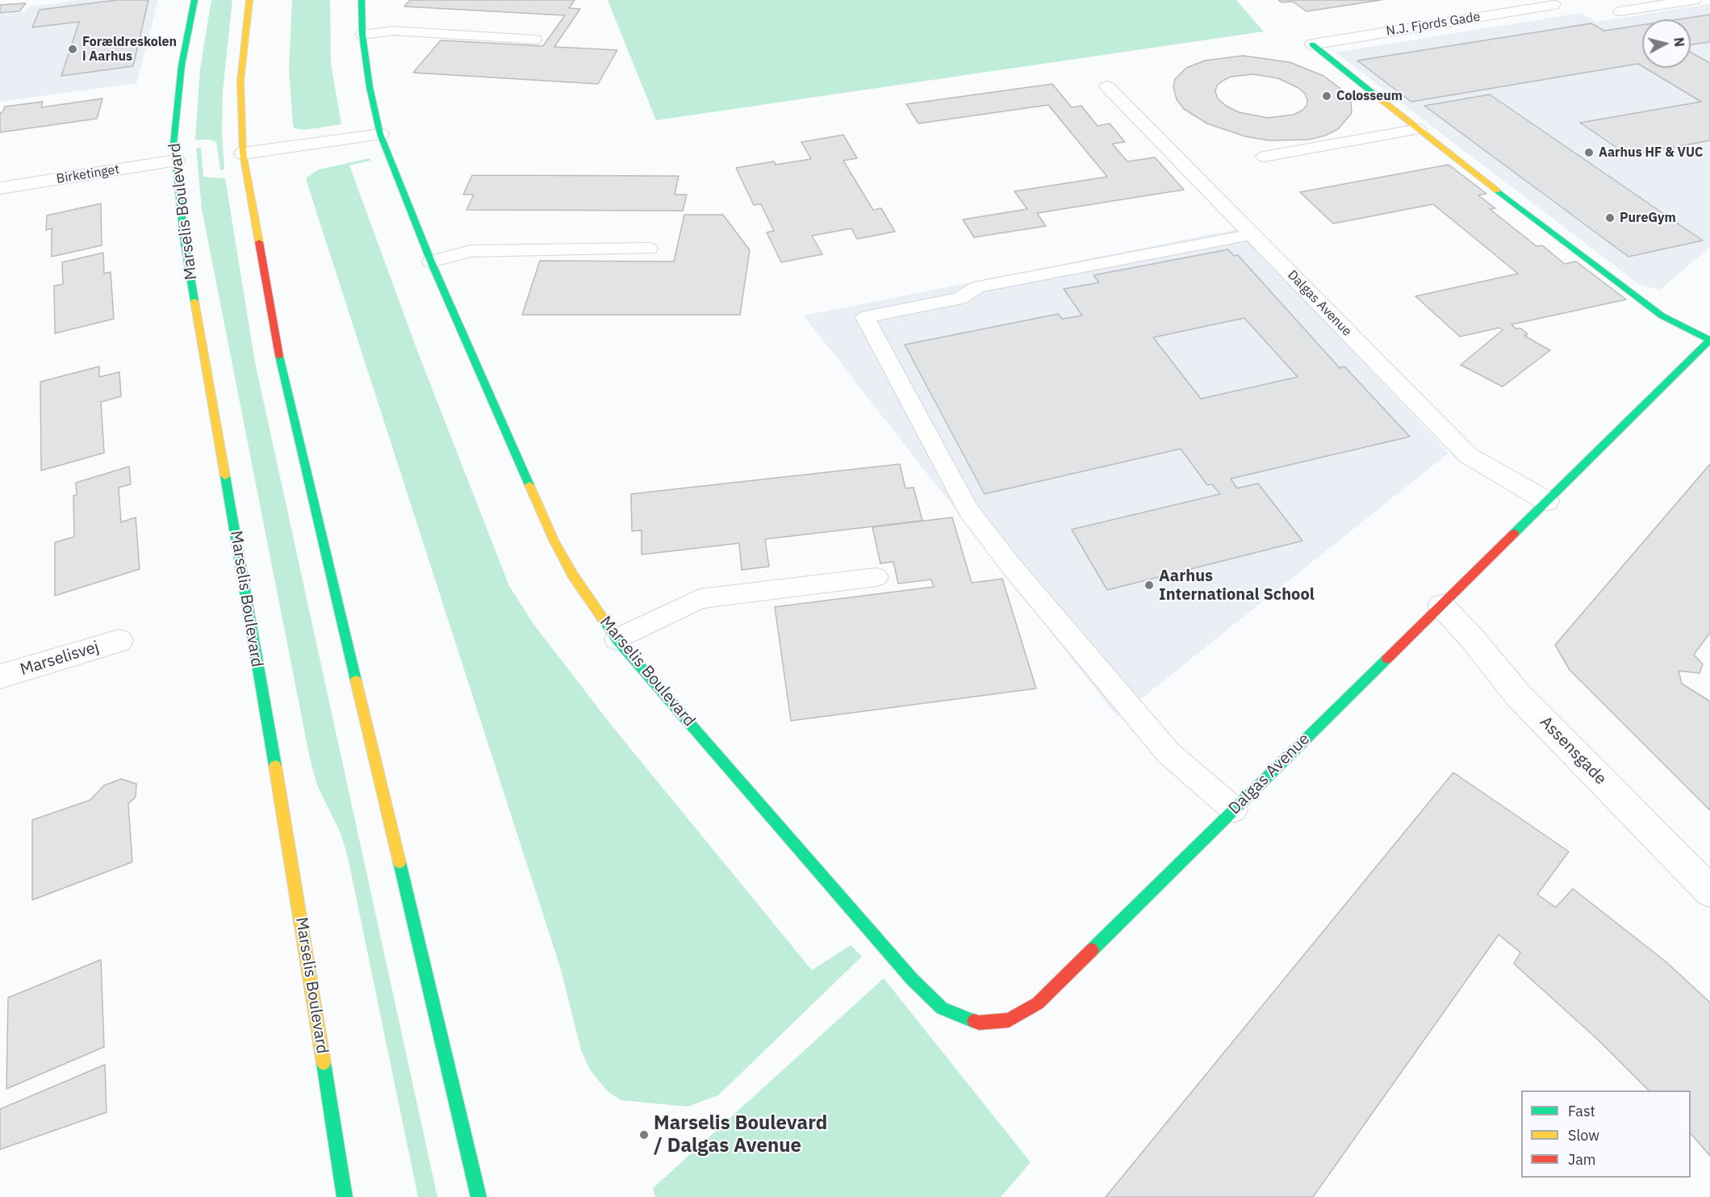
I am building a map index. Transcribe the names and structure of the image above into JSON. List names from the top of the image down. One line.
{"streets":{"street":["N.J. Fjords Gade","Birketinget","Marselis Boulevard","Dalgas Avenue","Marselisvej","Assensgade"]},"crossings":[["N.J. Fjords Gade","Dalgas Avenue"],["Birketinget","Marselis Boulevard"],["Marselis Boulevard","Dalgas Avenue"],["Dalgas Avenue","Assensgade"]],"places":["Forældreskolen i Aarhus","Colosseum","Aarhus HF & VUC","PureGym","Aarhus International School","Marselis Boulevard / Dalgas Avenue"],"legend":["Fast","Slow","Jam"],"north":"right"}
